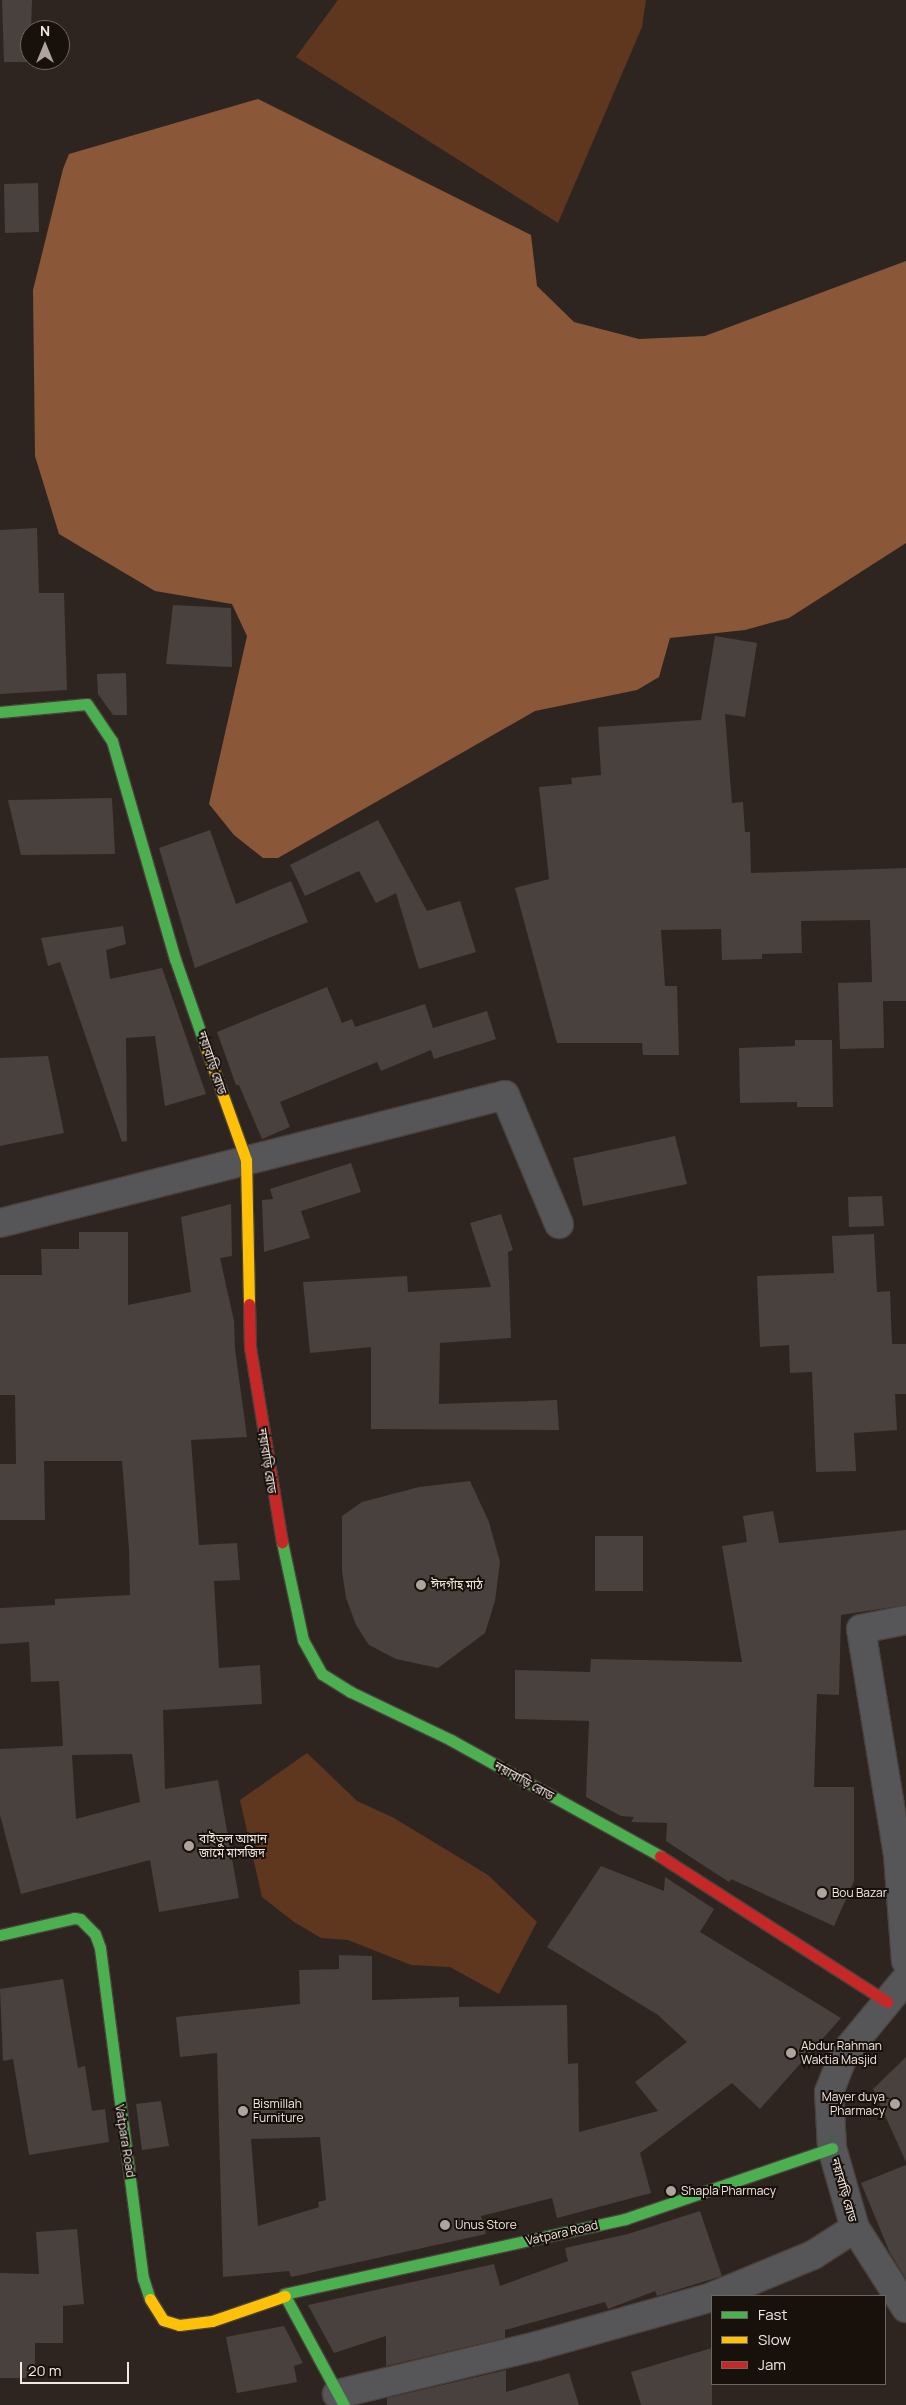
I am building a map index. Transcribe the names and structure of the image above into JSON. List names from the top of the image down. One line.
{"streets":{"street":["নয়াবাড়ি রোড","Vatpara Road"]},"crossings":[["নয়াবাড়ি রোড","Vatpara Road"]],"places":["ঈদগাঁহ মাঠ","বাইতুল আমান জামে মাসজিদ","Bou Bazar","Abdur Rahman Waktia Masjid","Mayer duya Pharmacy","Bismillah Furniture","Shapla Pharmacy","Unus Store"],"legend":["Fast","Slow","Jam"],"scale_bar":"20 m","north":"top"}
